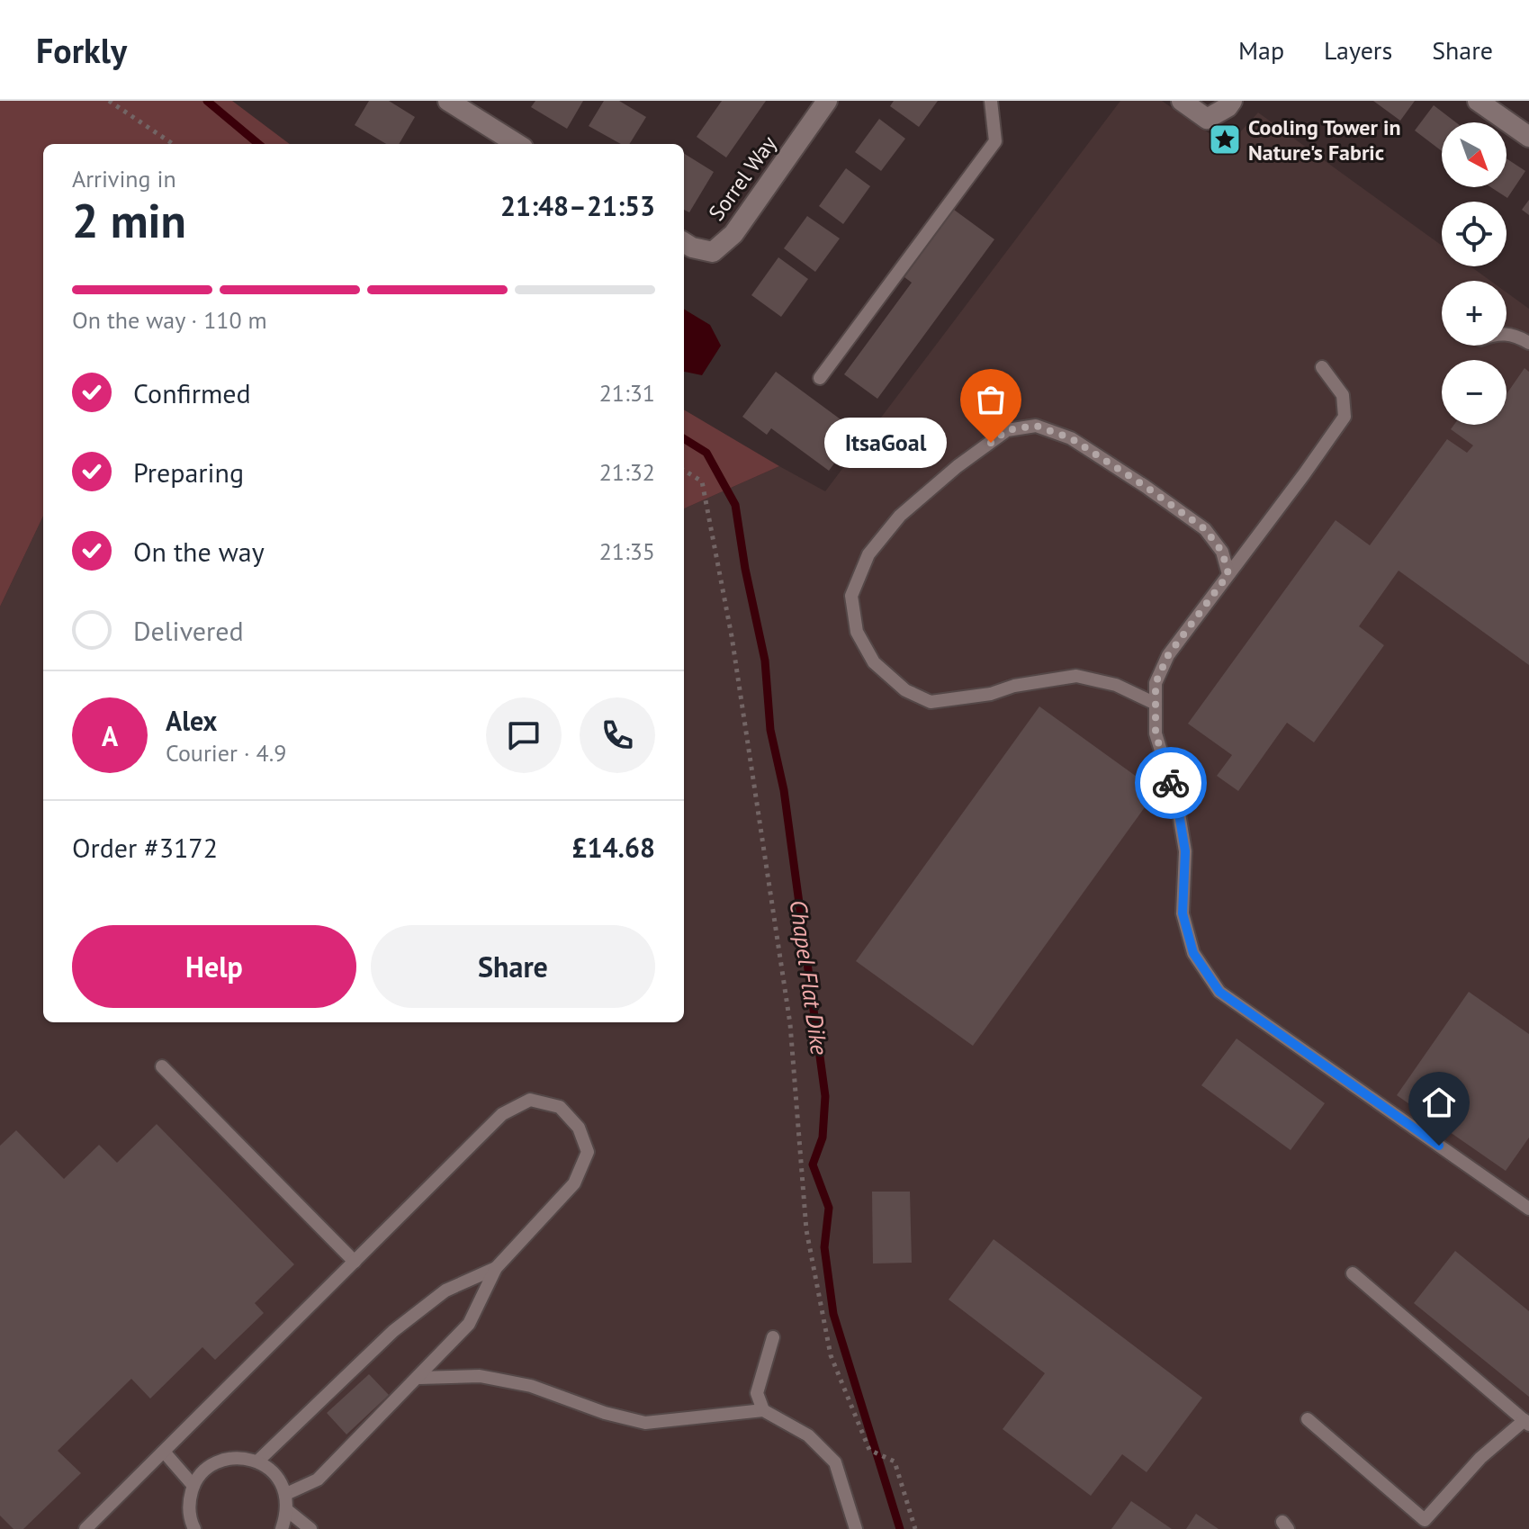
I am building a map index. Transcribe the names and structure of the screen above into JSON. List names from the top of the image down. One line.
{"streets":{"street":["Sorrel Way"]},"water":["Chapel Flat Dike"],"places":{"place":["Cooling Tower in Nature's Fabric"],"other":["ItsaGoal"]},"north":"bottom right","page":{"header":"Forkly","nav":["Map","Layers","Share"],"map_buttons":["+","−"],"heading":["2 min","Arriving in","21:48–21:53"],"panel":["Alex","Courier · 4.9","Order #3172","£14.68"],"bar":"On the way · 110 m","list":[["Confirmed","21:31"],["Preparing","21:32"],["On the way","21:35"],"Delivered"],"bubble":"ItsaGoal","round":"A","buttons":["Help","Share"]}}
